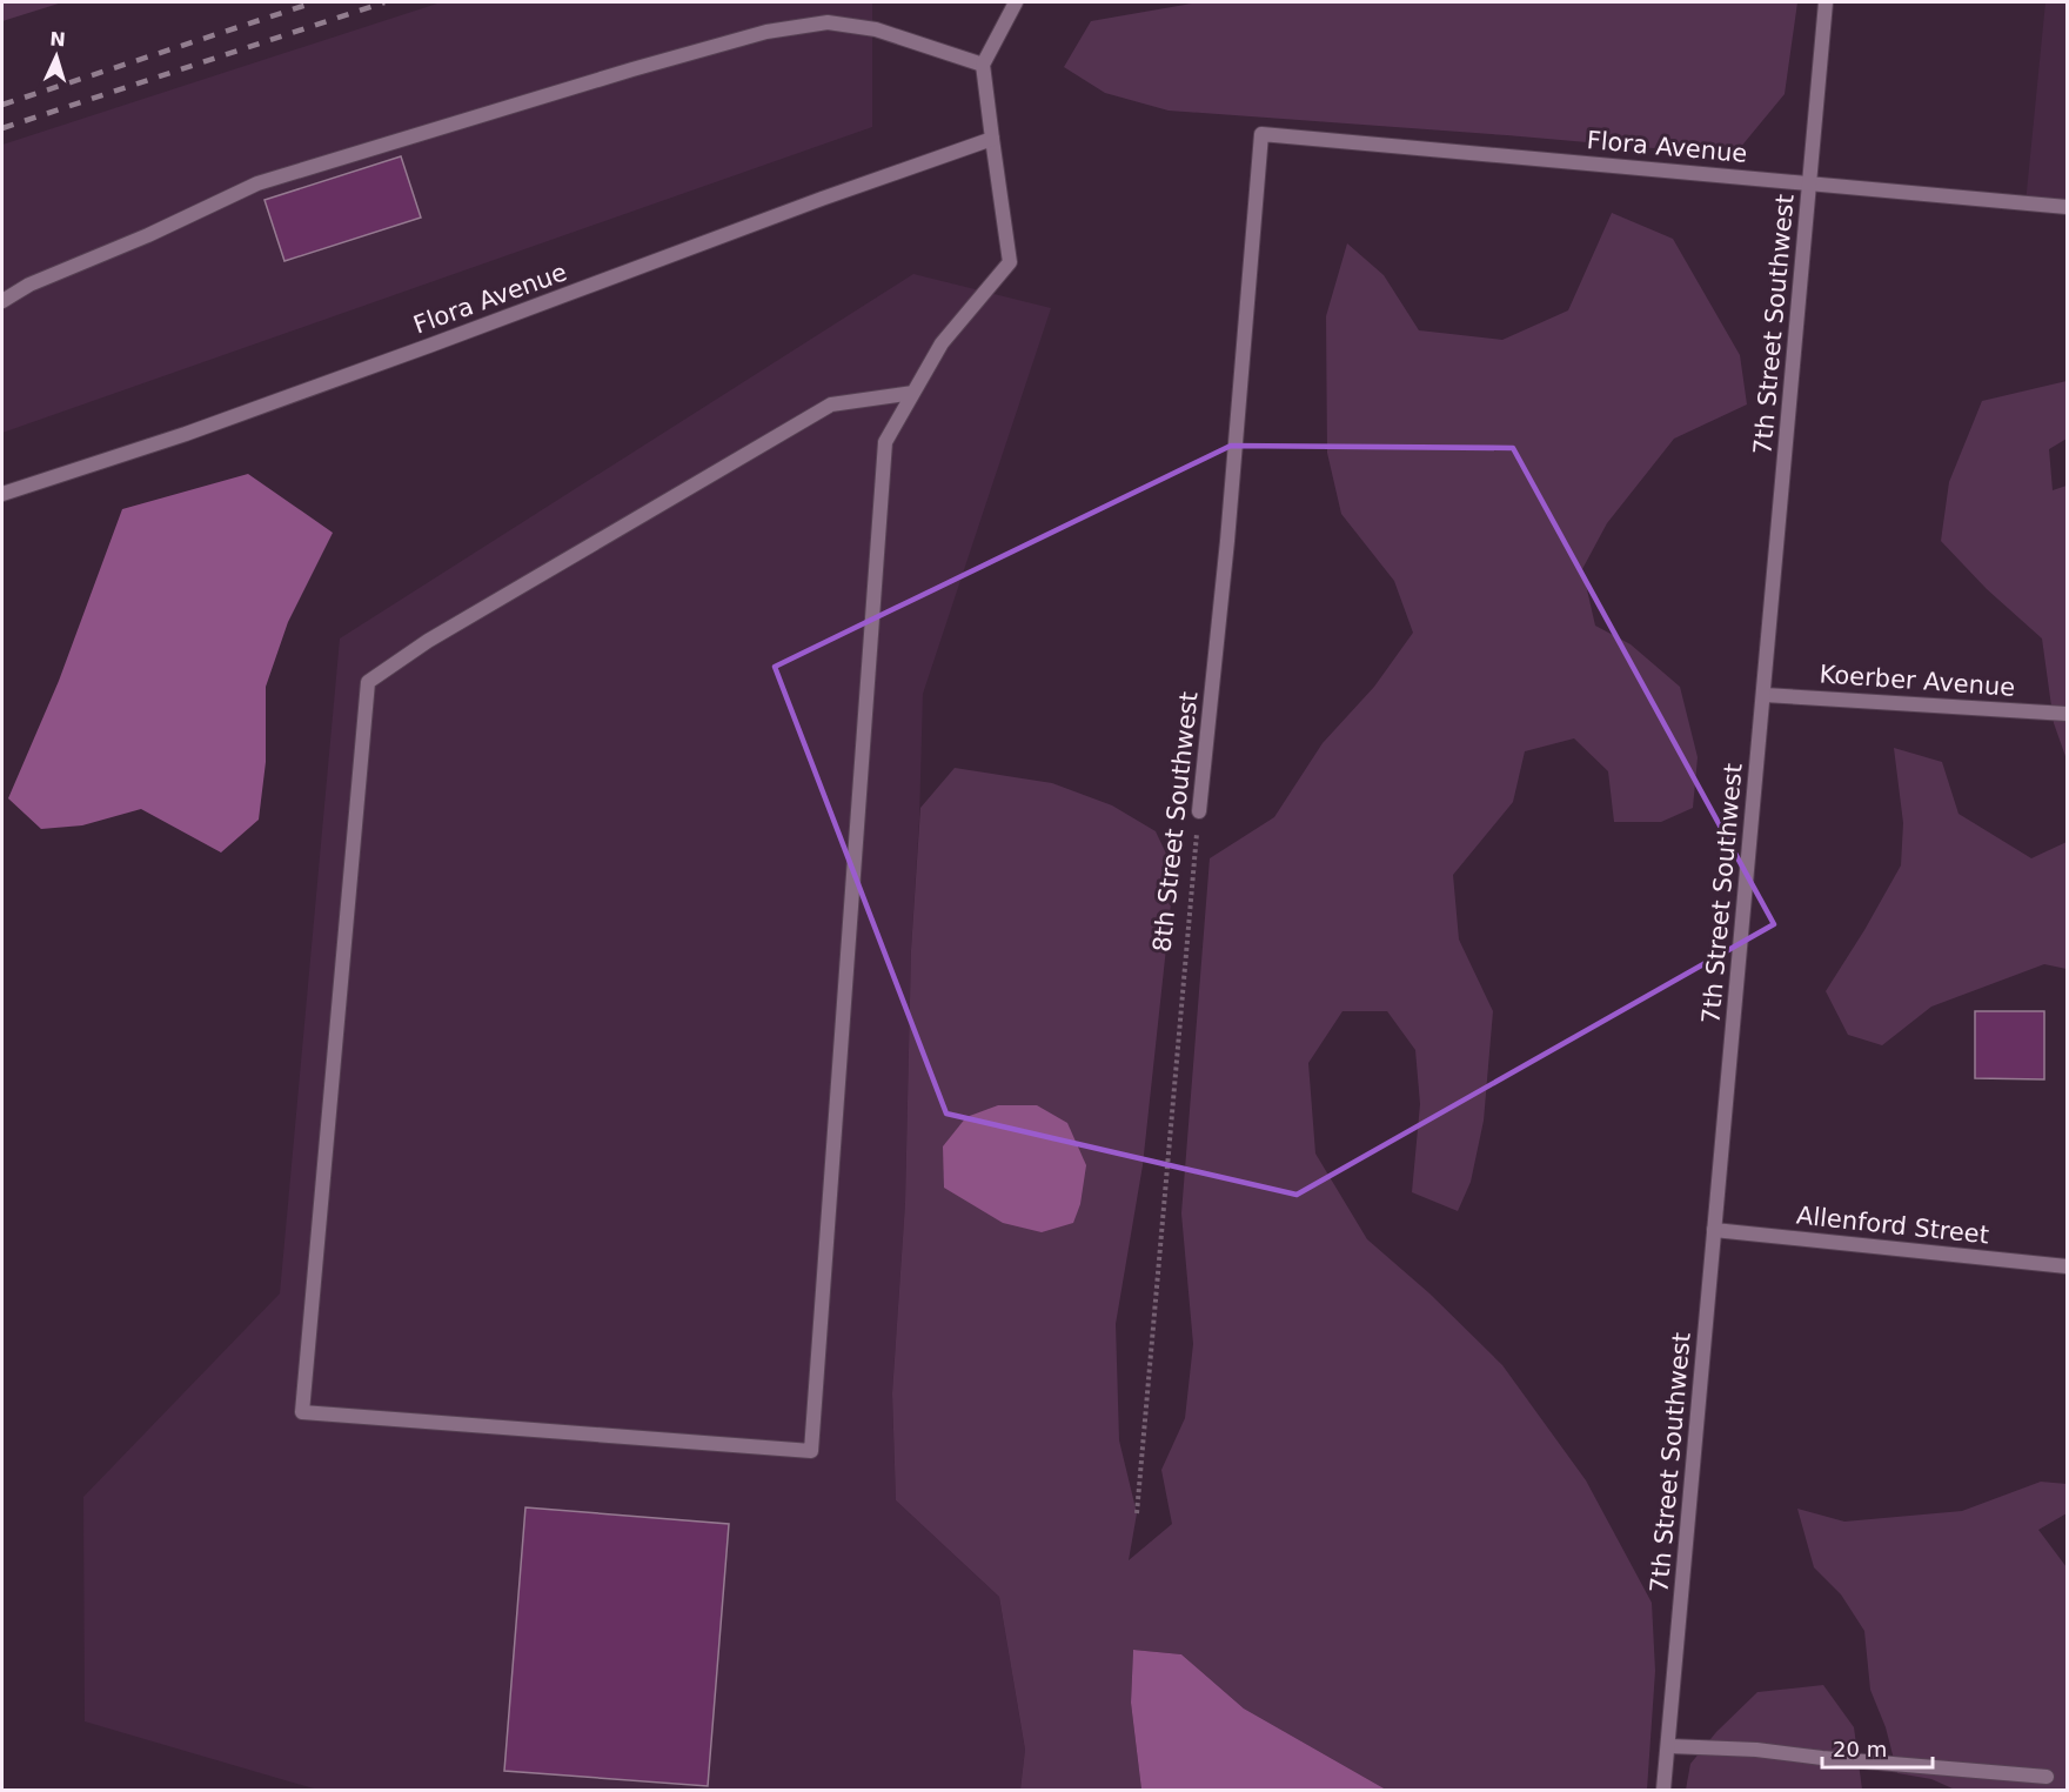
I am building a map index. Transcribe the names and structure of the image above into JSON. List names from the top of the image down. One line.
{"streets":{"street":["Flora Avenue","7th Street Southwest","Koerber Avenue","8th Street Southwest","Allenford Street"]},"crossings":[["Flora Avenue","7th Street Southwest"],["Flora Avenue","8th Street Southwest"],["7th Street Southwest","Koerber Avenue"],["7th Street Southwest","Allenford Street"]],"scale_bar":"20 m","north":"top"}
